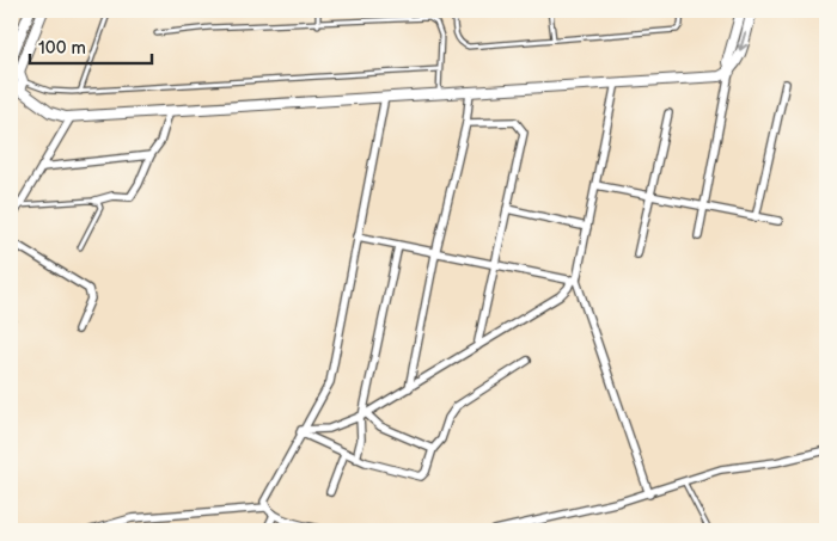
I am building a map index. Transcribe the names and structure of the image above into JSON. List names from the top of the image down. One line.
{"scale_bar":"100 m"}
